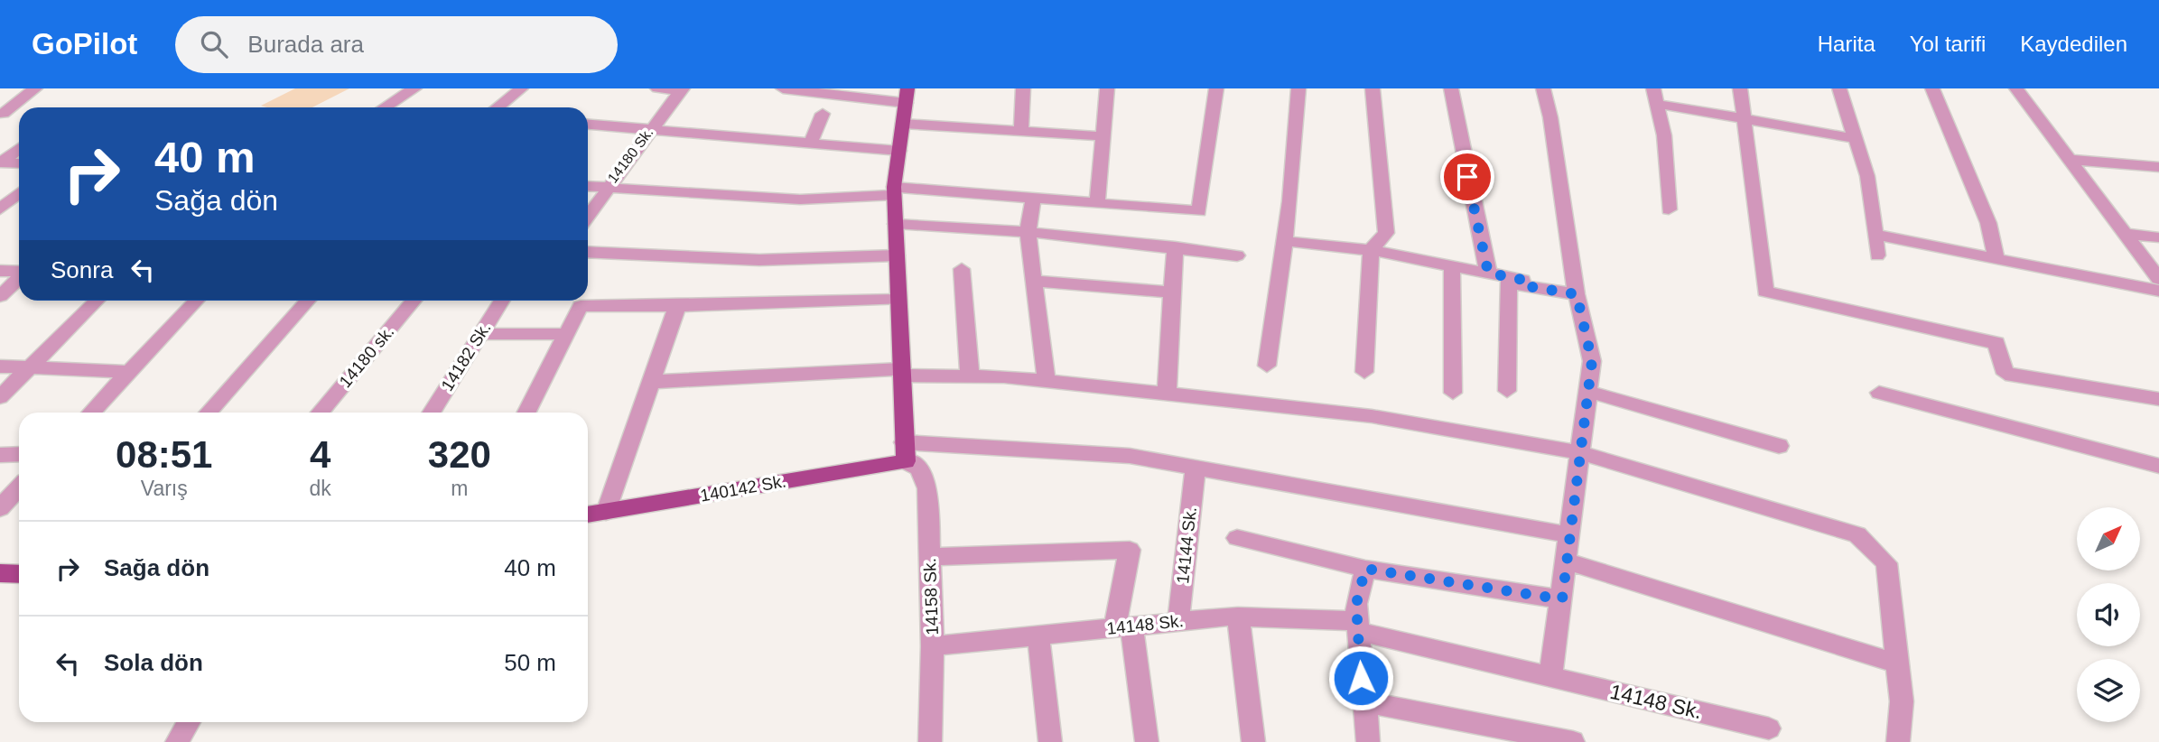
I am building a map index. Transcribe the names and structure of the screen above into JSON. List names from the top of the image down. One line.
{"streets":{"main road":["140142 Sk."],"street":["14180 Sk.","14180 sk.","14182 Sk.","14144 Sk.","14158 Sk.","14148 Sk."]},"crossings":[["140142 Sk.","14158 Sk."],["14144 Sk.","14148 Sk."],["14158 Sk.","14148 Sk."]],"north":"top right","page":{"header":"GoPilot","search":"Burada ara","nav":["Harita","Yol tarifi","Kaydedilen"],"turn":["40 m","Sağa dön"],"then":"Sonra","eta":["08:51","Varış","4","dk","320","m"],"list":[{"name":"Sağa dön","value":"40 m"},{"name":"Sola dön","value":"50 m"}]}}
